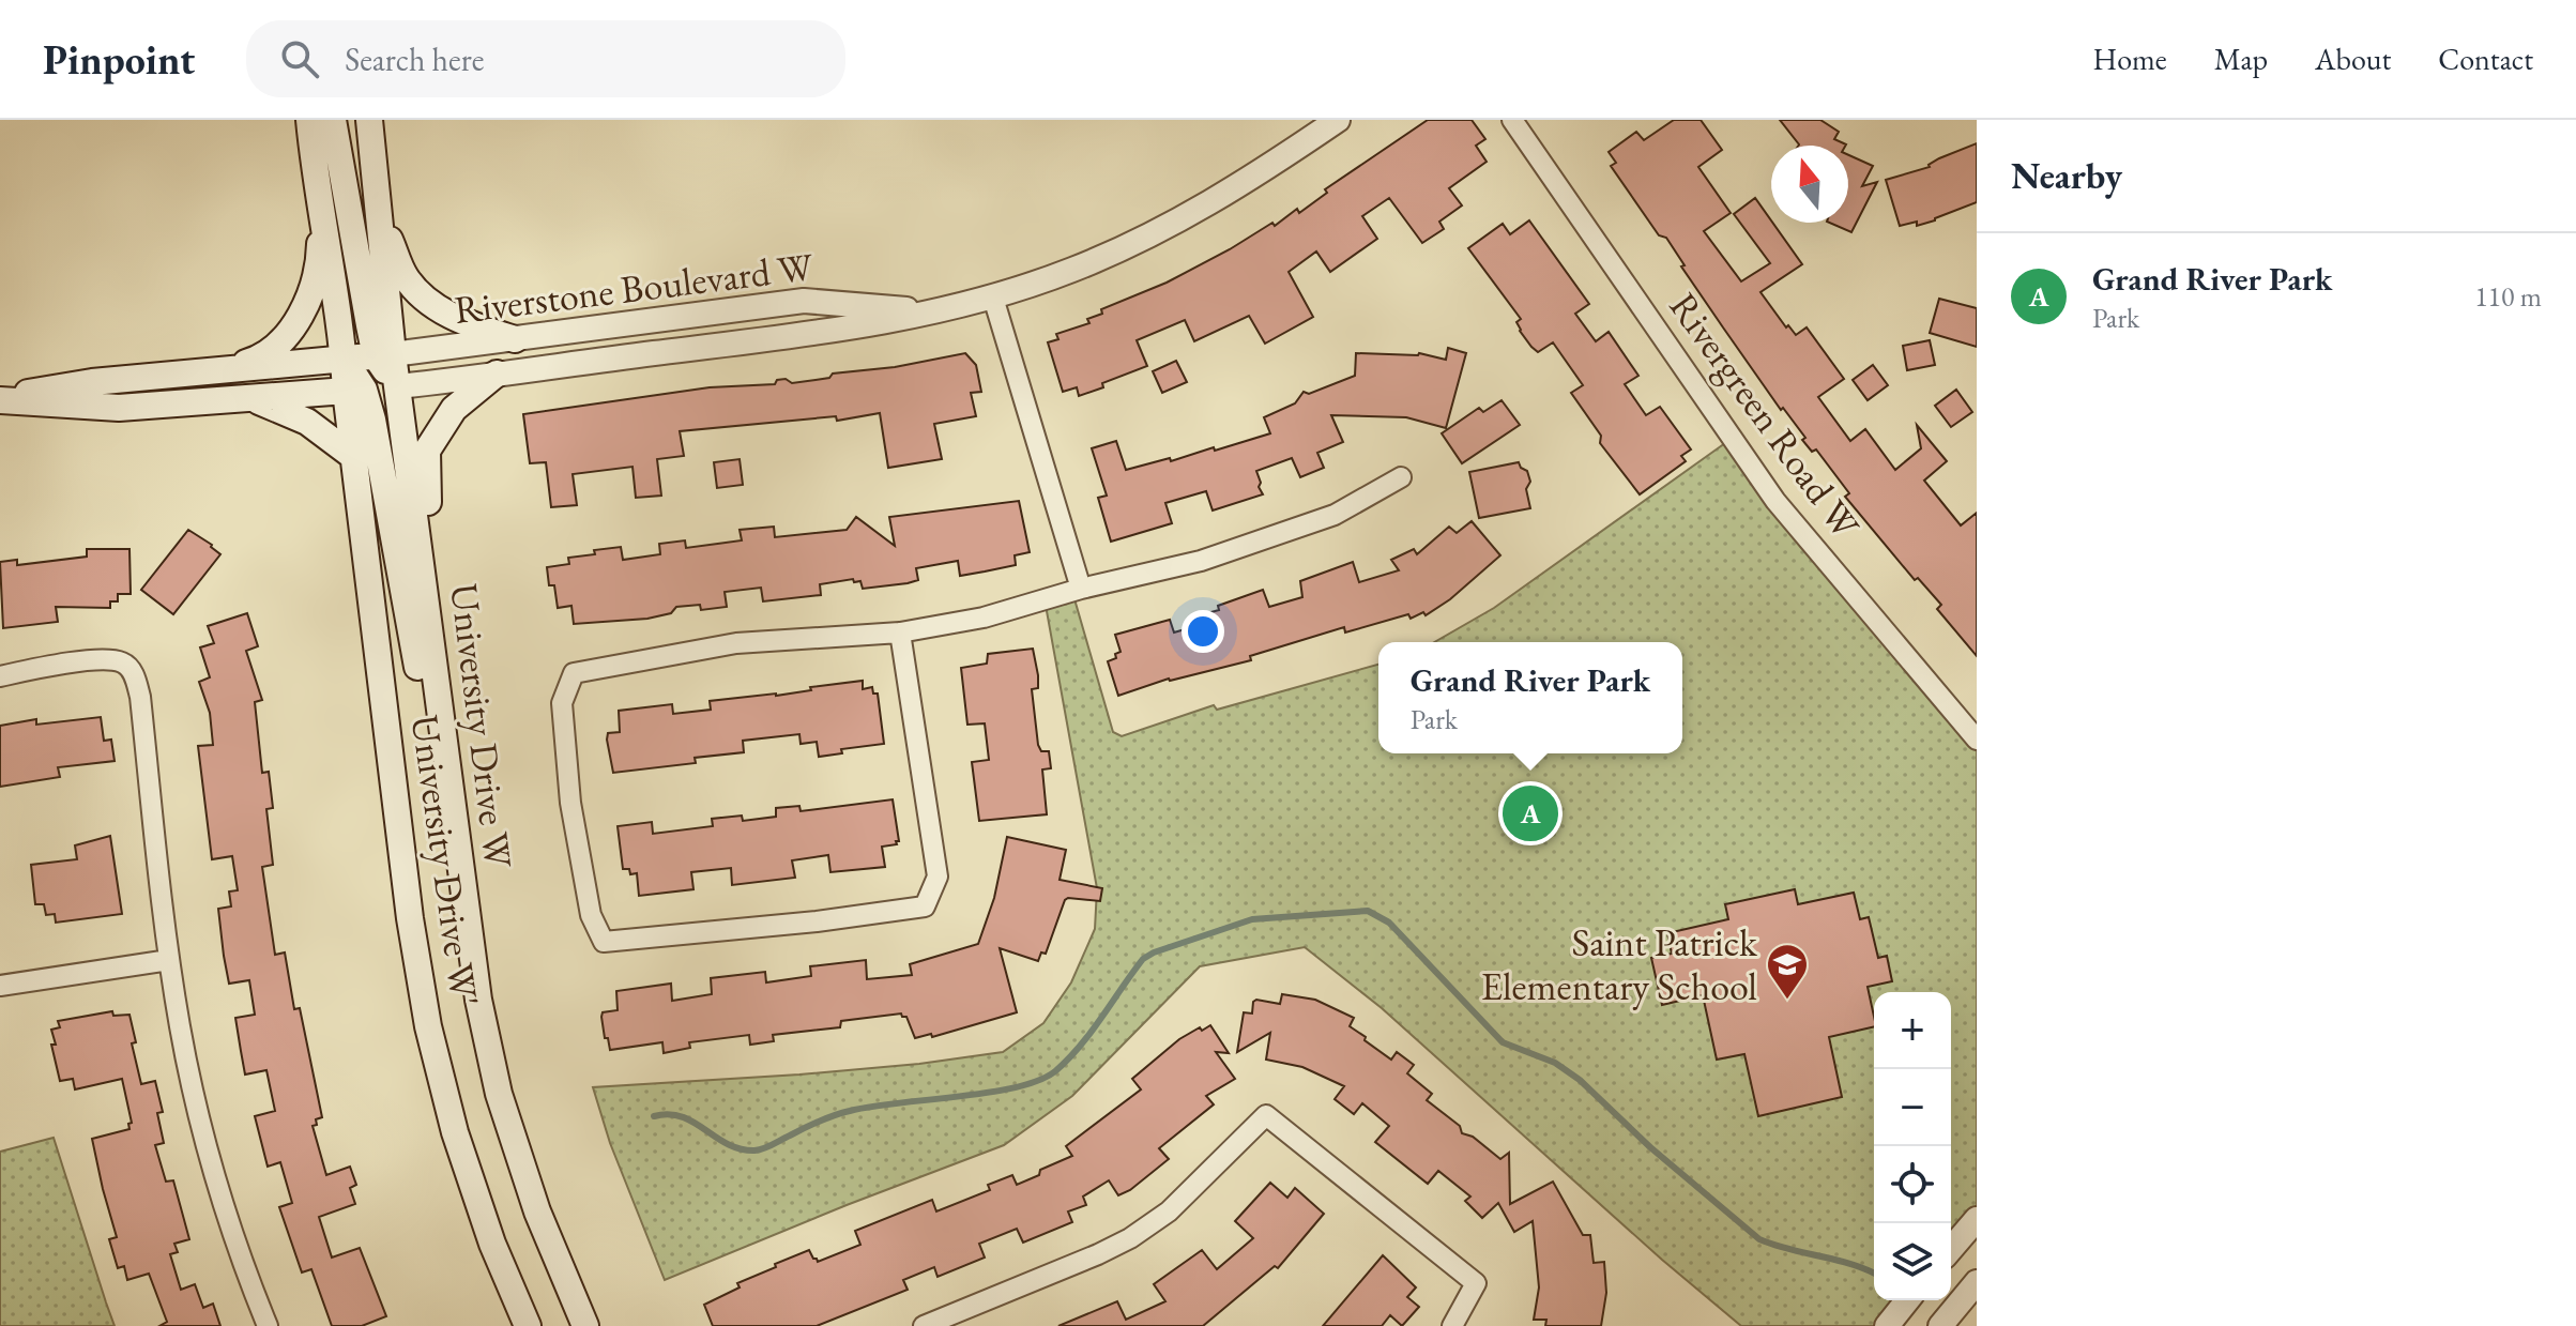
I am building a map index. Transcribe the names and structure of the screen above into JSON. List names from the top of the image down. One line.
{"streets":{"main road":["Riverstone Boulevard W","University Drive W","University Drive W'"],"street":["Rivergreen Road W"]},"crossings":[["Riverstone Boulevard W","University Drive W"],["Riverstone Boulevard W","University Drive W'"]],"places":{"school or university":["Saint Patrick Elementary School"]},"north":"top","page":{"header":"Pinpoint","search":"Search here","nav":["Home","Map","About","Contact"],"heading":"Nearby","list":[{"mark":"A","name":"Grand River Park","note":"Park","value":"110 m"}],"popup":["Grand River Park","Park"],"pins":"A","map_buttons":["+","−"]}}
